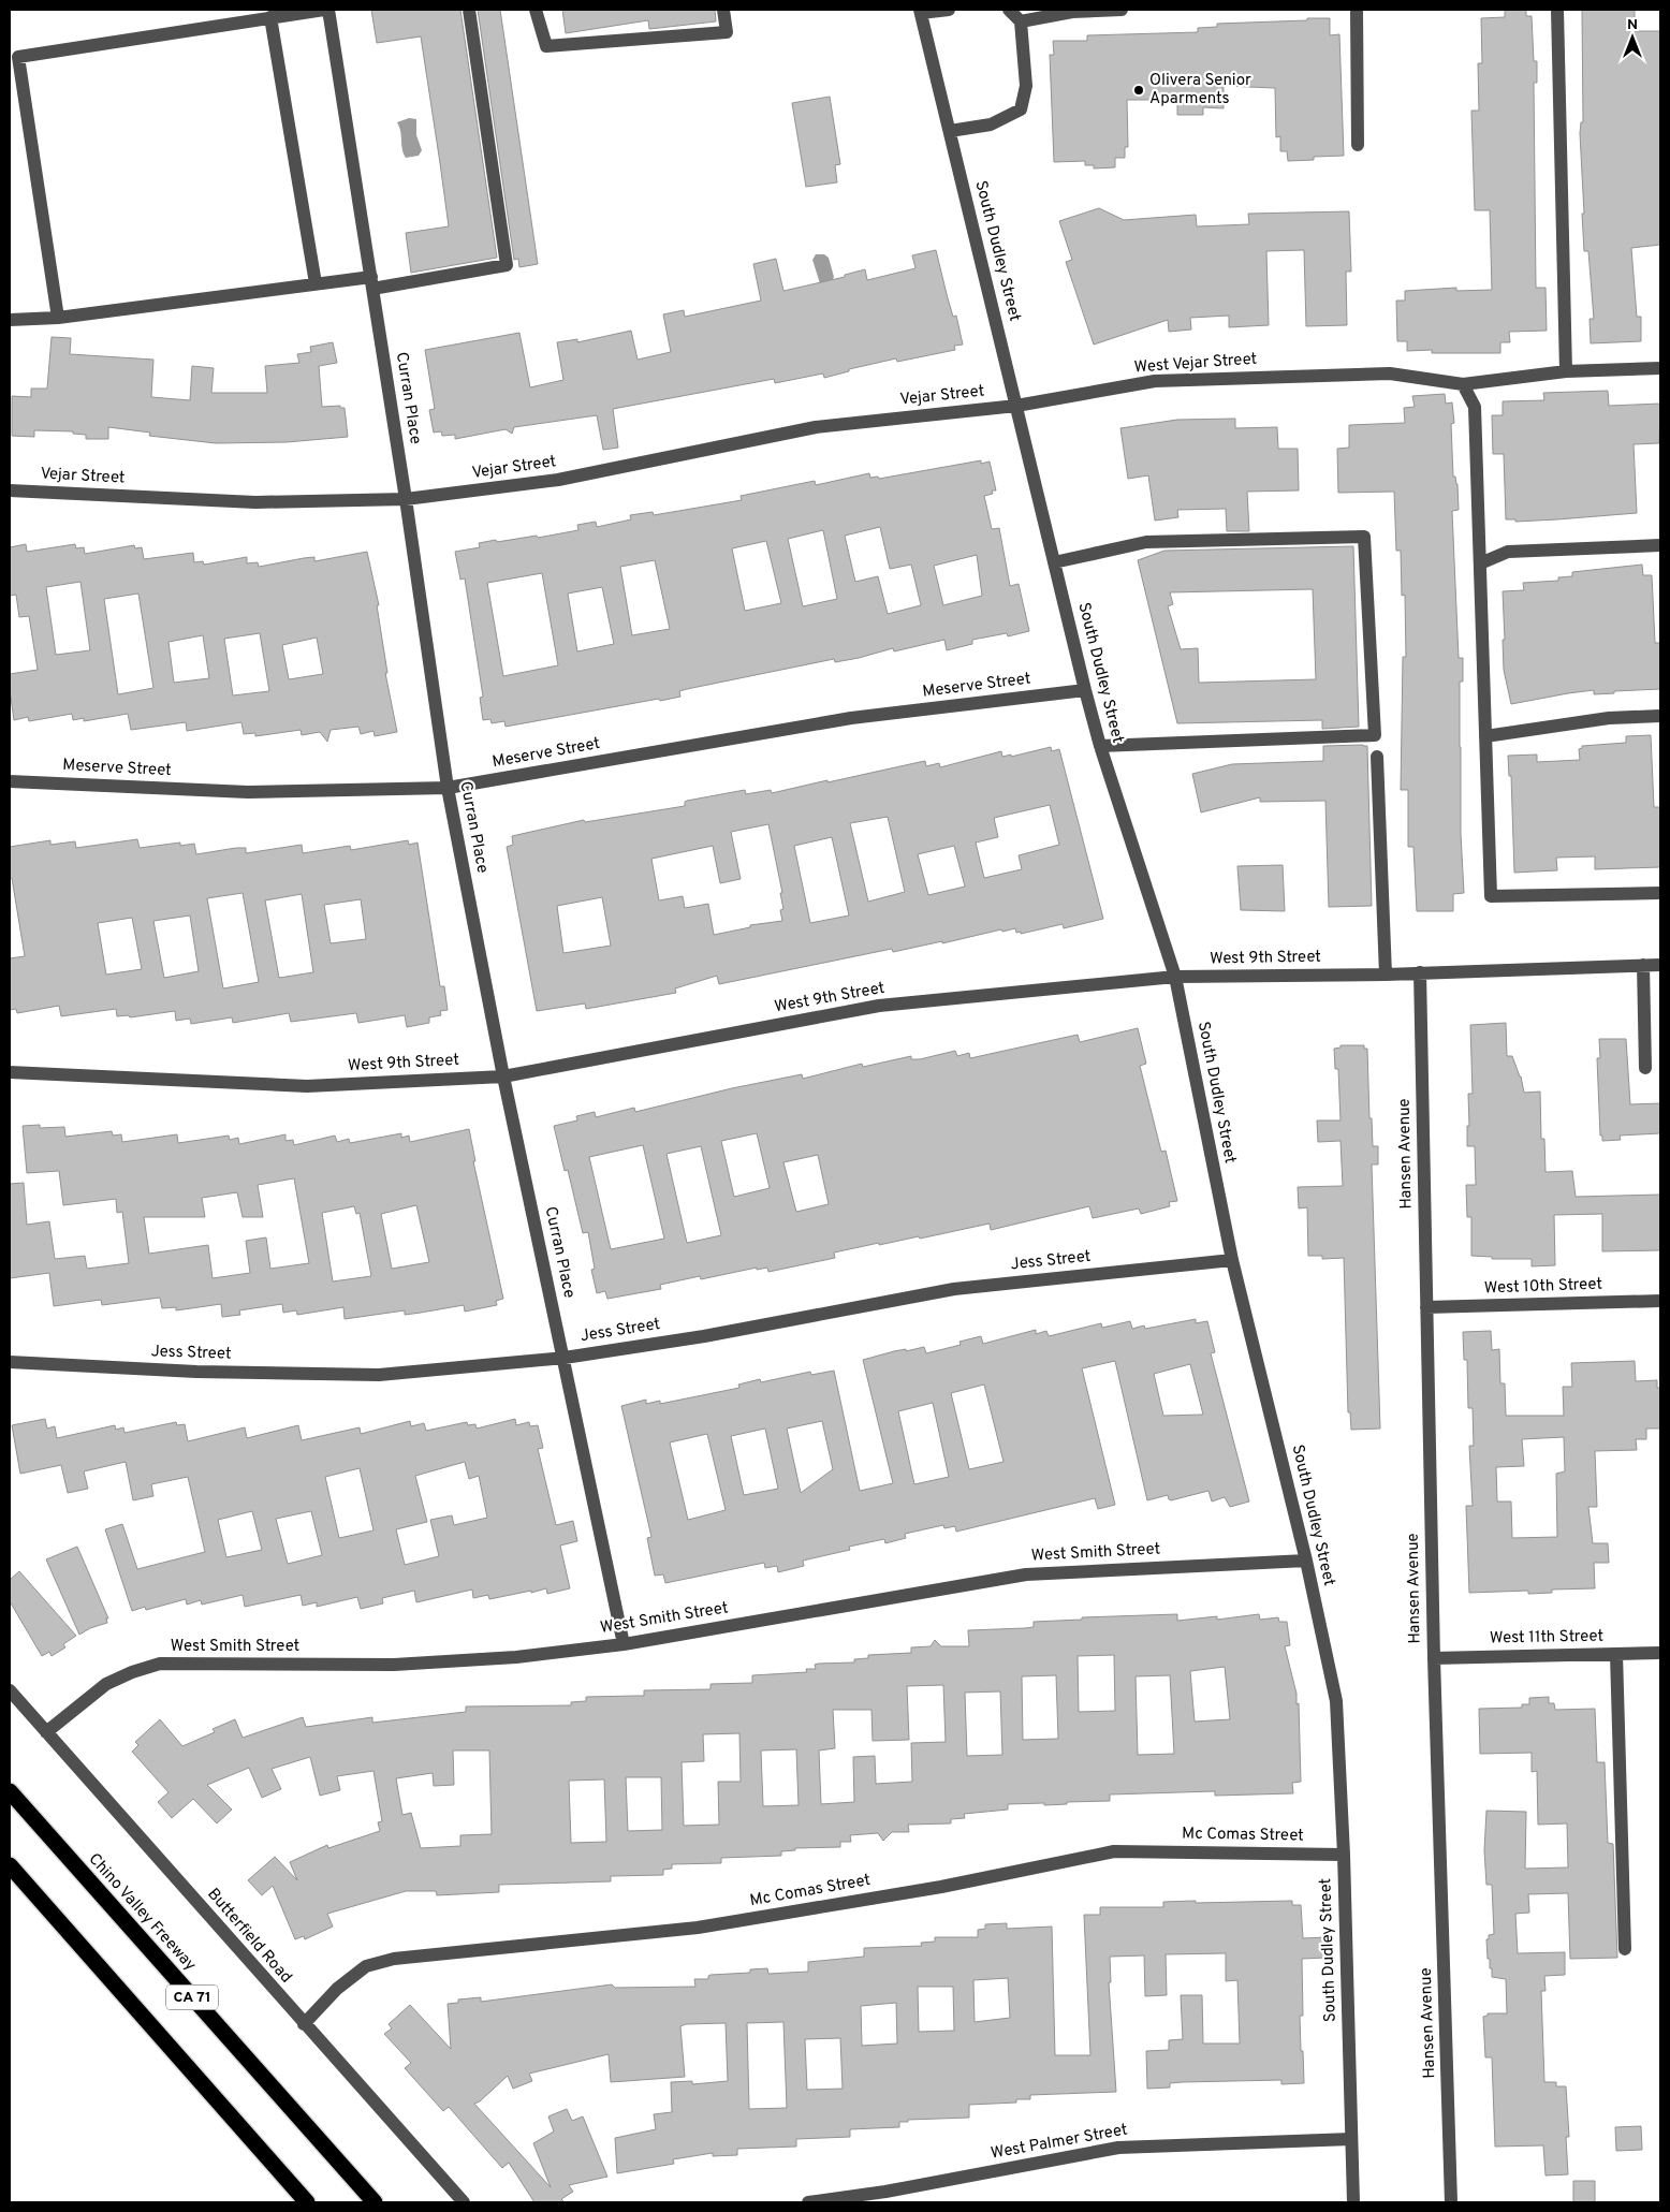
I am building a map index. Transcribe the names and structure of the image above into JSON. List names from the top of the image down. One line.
{"streets":{"highway":["Chino Valley Freeway","CA 71"],"street":["South Dudley Street","West Vejar Street","Vejar Street","Curran Place","Meserve Street","West 9th Street","Hansen Avenue","Jess Street","West 10th Street","West Smith Street","West 11th Street","Mc Comas Street","Butterfield Road","West Palmer Street"]},"crossings":[["South Dudley Street","West Vejar Street"],["South Dudley Street","Vejar Street"],["South Dudley Street","Meserve Street"],["South Dudley Street","West 9th Street"],["South Dudley Street","Jess Street"],["South Dudley Street","West Smith Street"],["South Dudley Street","Mc Comas Street"],["South Dudley Street","West Palmer Street"],["West Vejar Street","Vejar Street"],["Vejar Street","Curran Place"],["Curran Place","Meserve Street"],["Curran Place","West 9th Street"],["Curran Place","Jess Street"],["Curran Place","West Smith Street"],["West 9th Street","Hansen Avenue"],["Hansen Avenue","West 10th Street"],["Hansen Avenue","West 11th Street"],["West Smith Street","Butterfield Road"],["Mc Comas Street","Butterfield Road"]],"places":["Olivera Senior Aparments"],"north":"top"}
